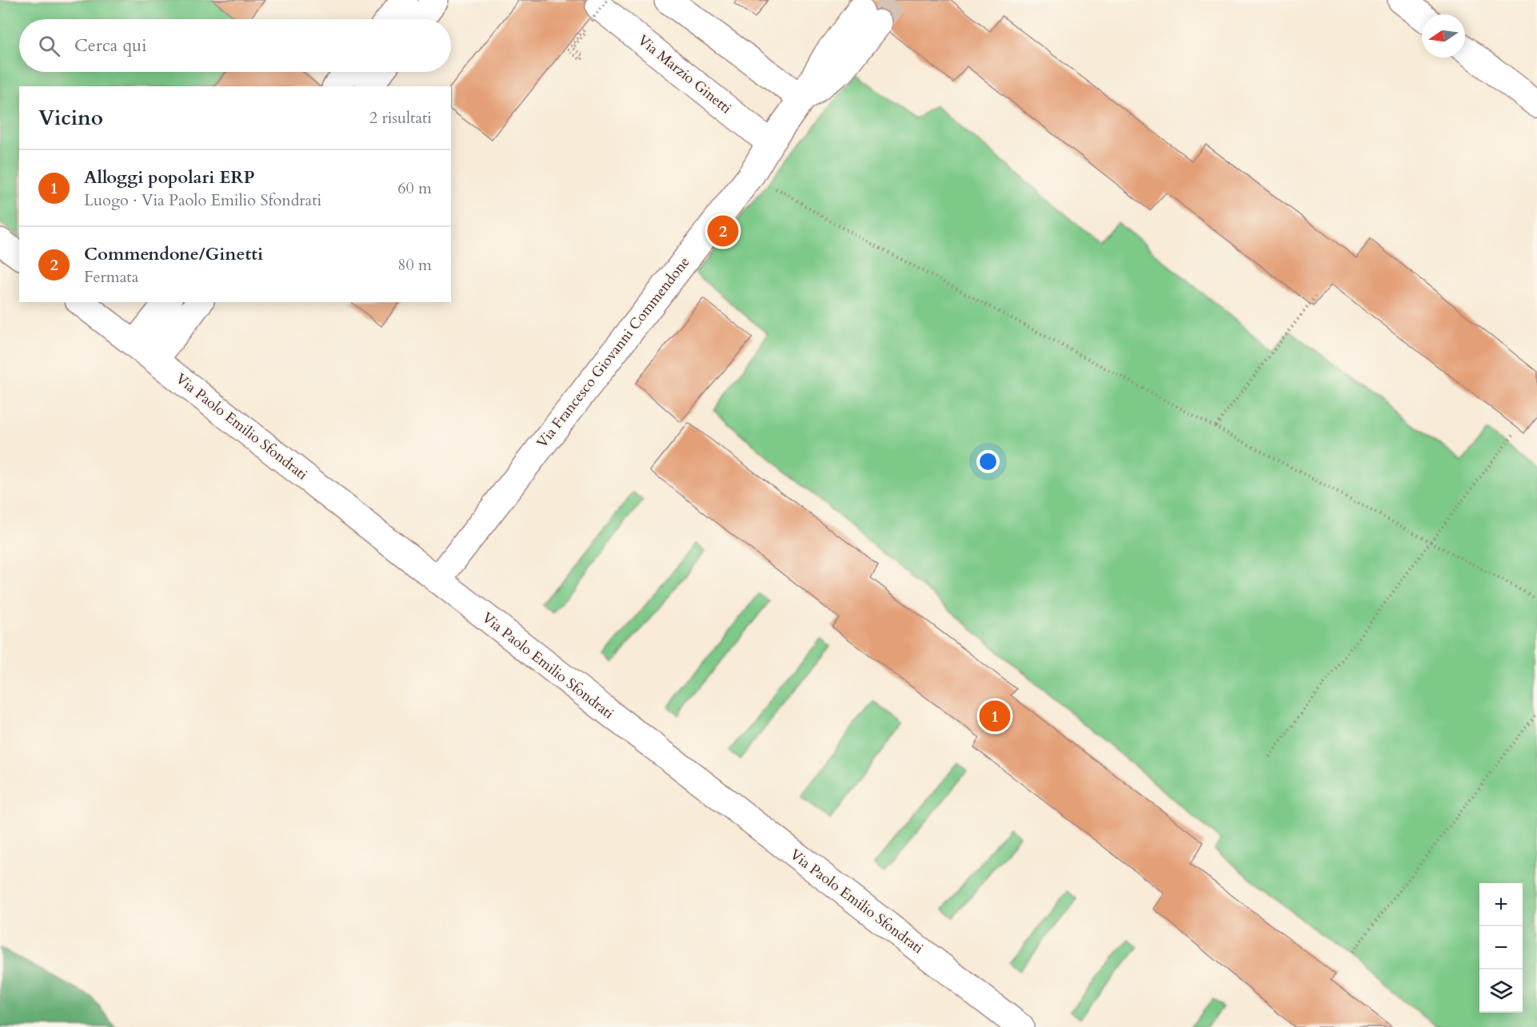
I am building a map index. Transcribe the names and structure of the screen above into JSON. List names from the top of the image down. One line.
{"streets":{"street":["Via Marzio Ginetti","Via Francesco Giovanni Commendone","Via Paolo Emilio Sfondrati"]},"crossings":[["Via Marzio Ginetti","Via Francesco Giovanni Commendone"],["Via Francesco Giovanni Commendone","Via Paolo Emilio Sfondrati"]],"north":"left","page":{"search":"Cerca qui","heading":["Vicino","2 risultati"],"list":[{"mark":"1","name":"Alloggi popolari ERP","note":"Luogo · Via Paolo Emilio Sfondrati","value":"60 m"},{"mark":"2","name":"Commendone/Ginetti","note":"Fermata","value":"80 m"}],"pins":["2","1"],"map_buttons":["+","−"]}}
